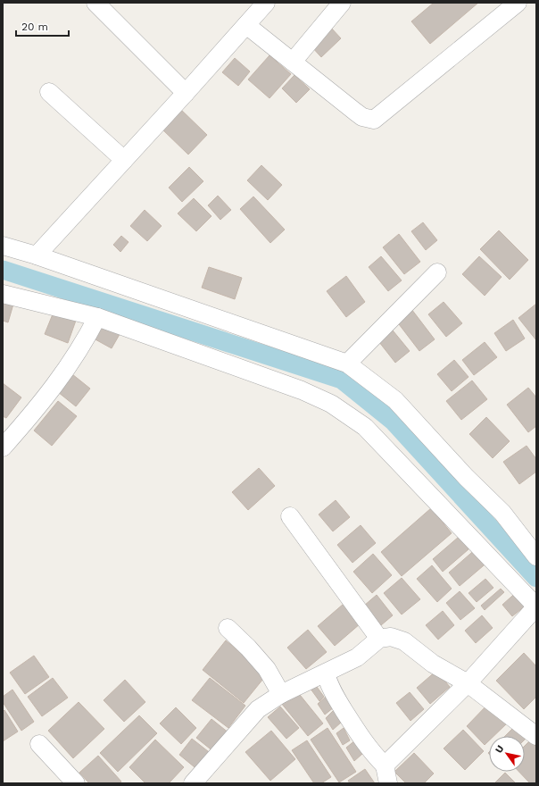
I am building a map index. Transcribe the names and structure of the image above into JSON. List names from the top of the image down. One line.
{"scale_bar":"20 m","north":"top left"}
